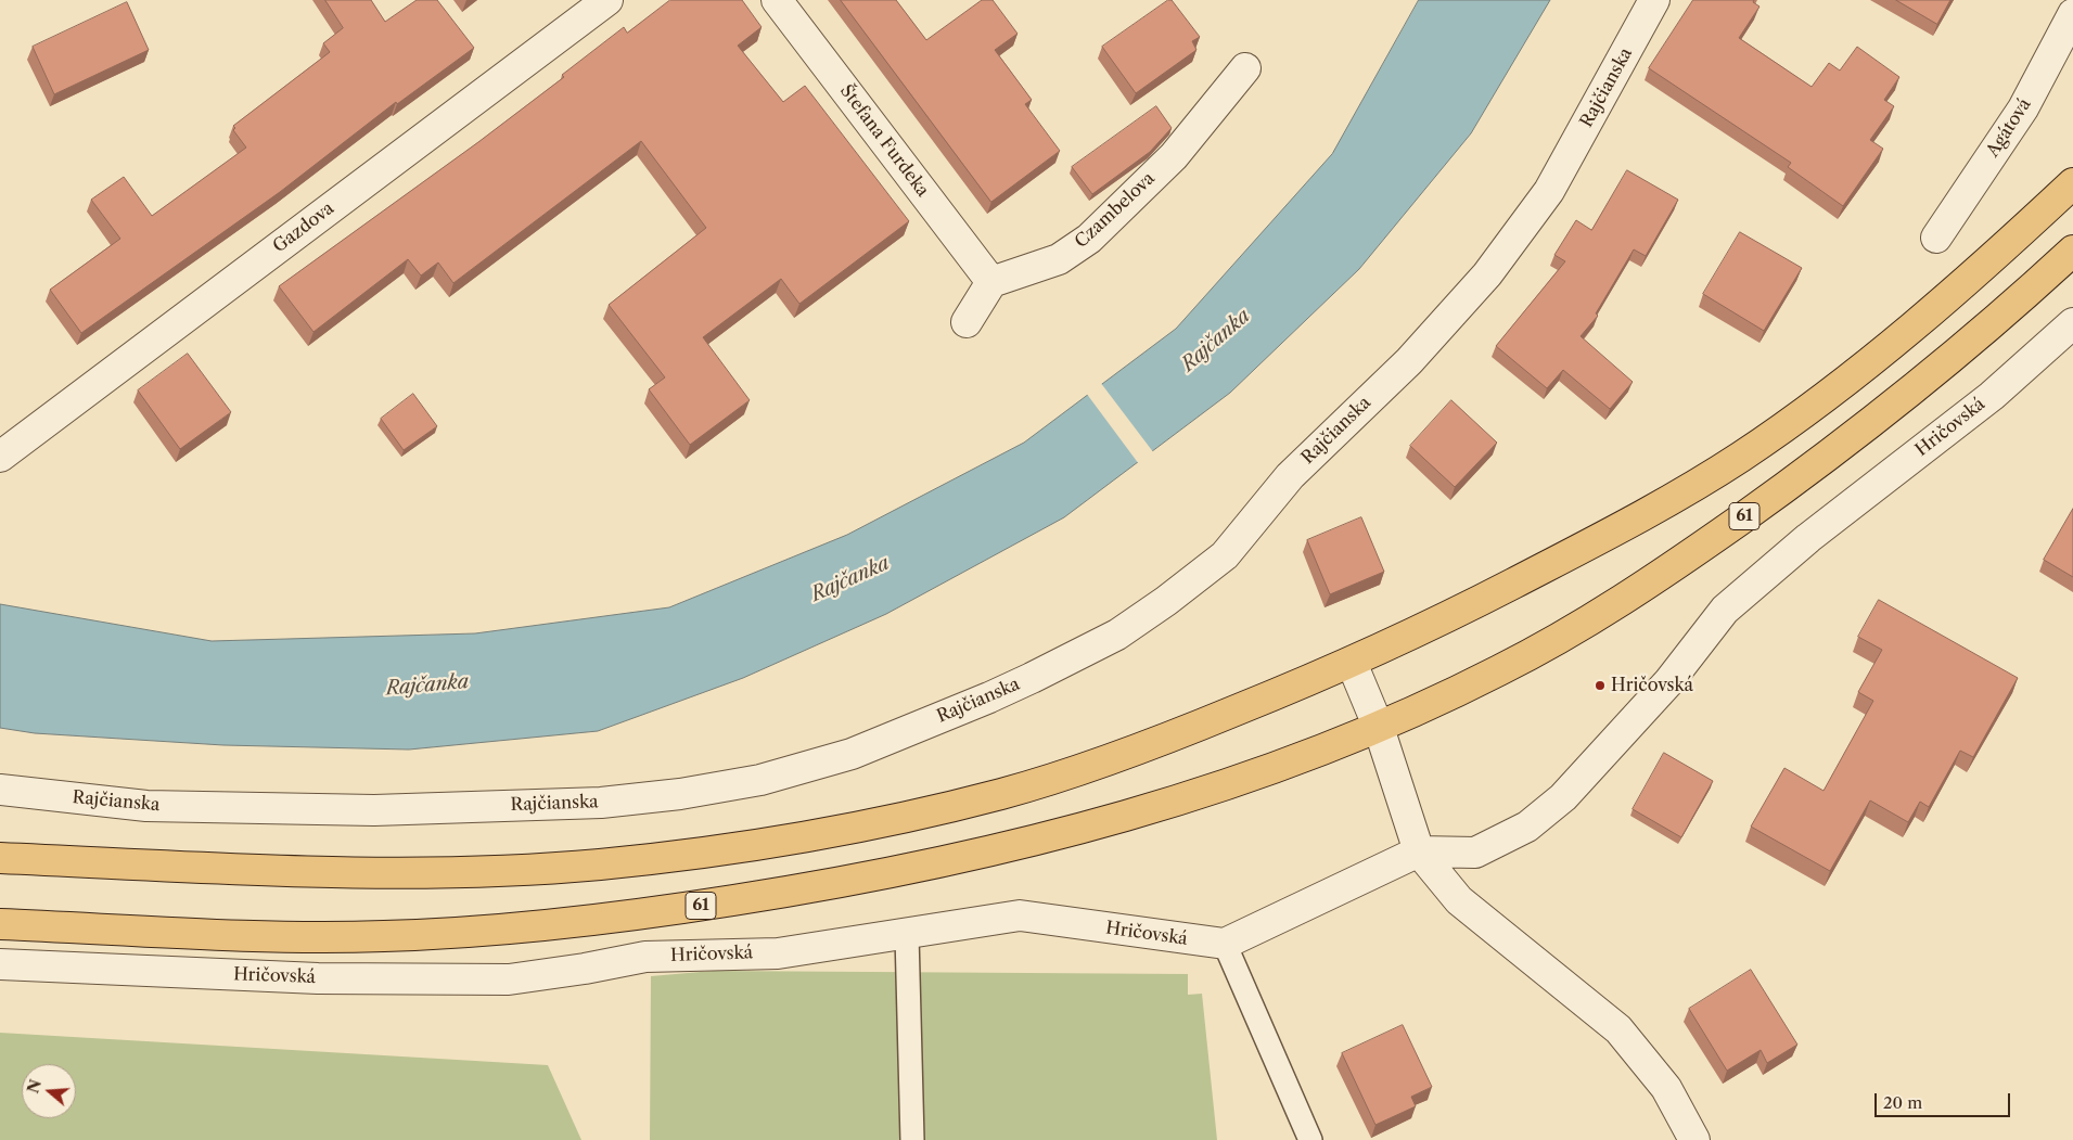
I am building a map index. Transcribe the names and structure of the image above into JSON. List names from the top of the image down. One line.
{"streets":{"main road":["61"],"street":["Rajčianska","Agátová","Štefana Furdeka","Czambelova","Gazdova","Hričovská"]},"crossings":[["Štefana Furdeka","Czambelova"]],"water":["Rajčanka"],"places":["Hričovská"],"scale_bar":"20 m","north":"left"}
